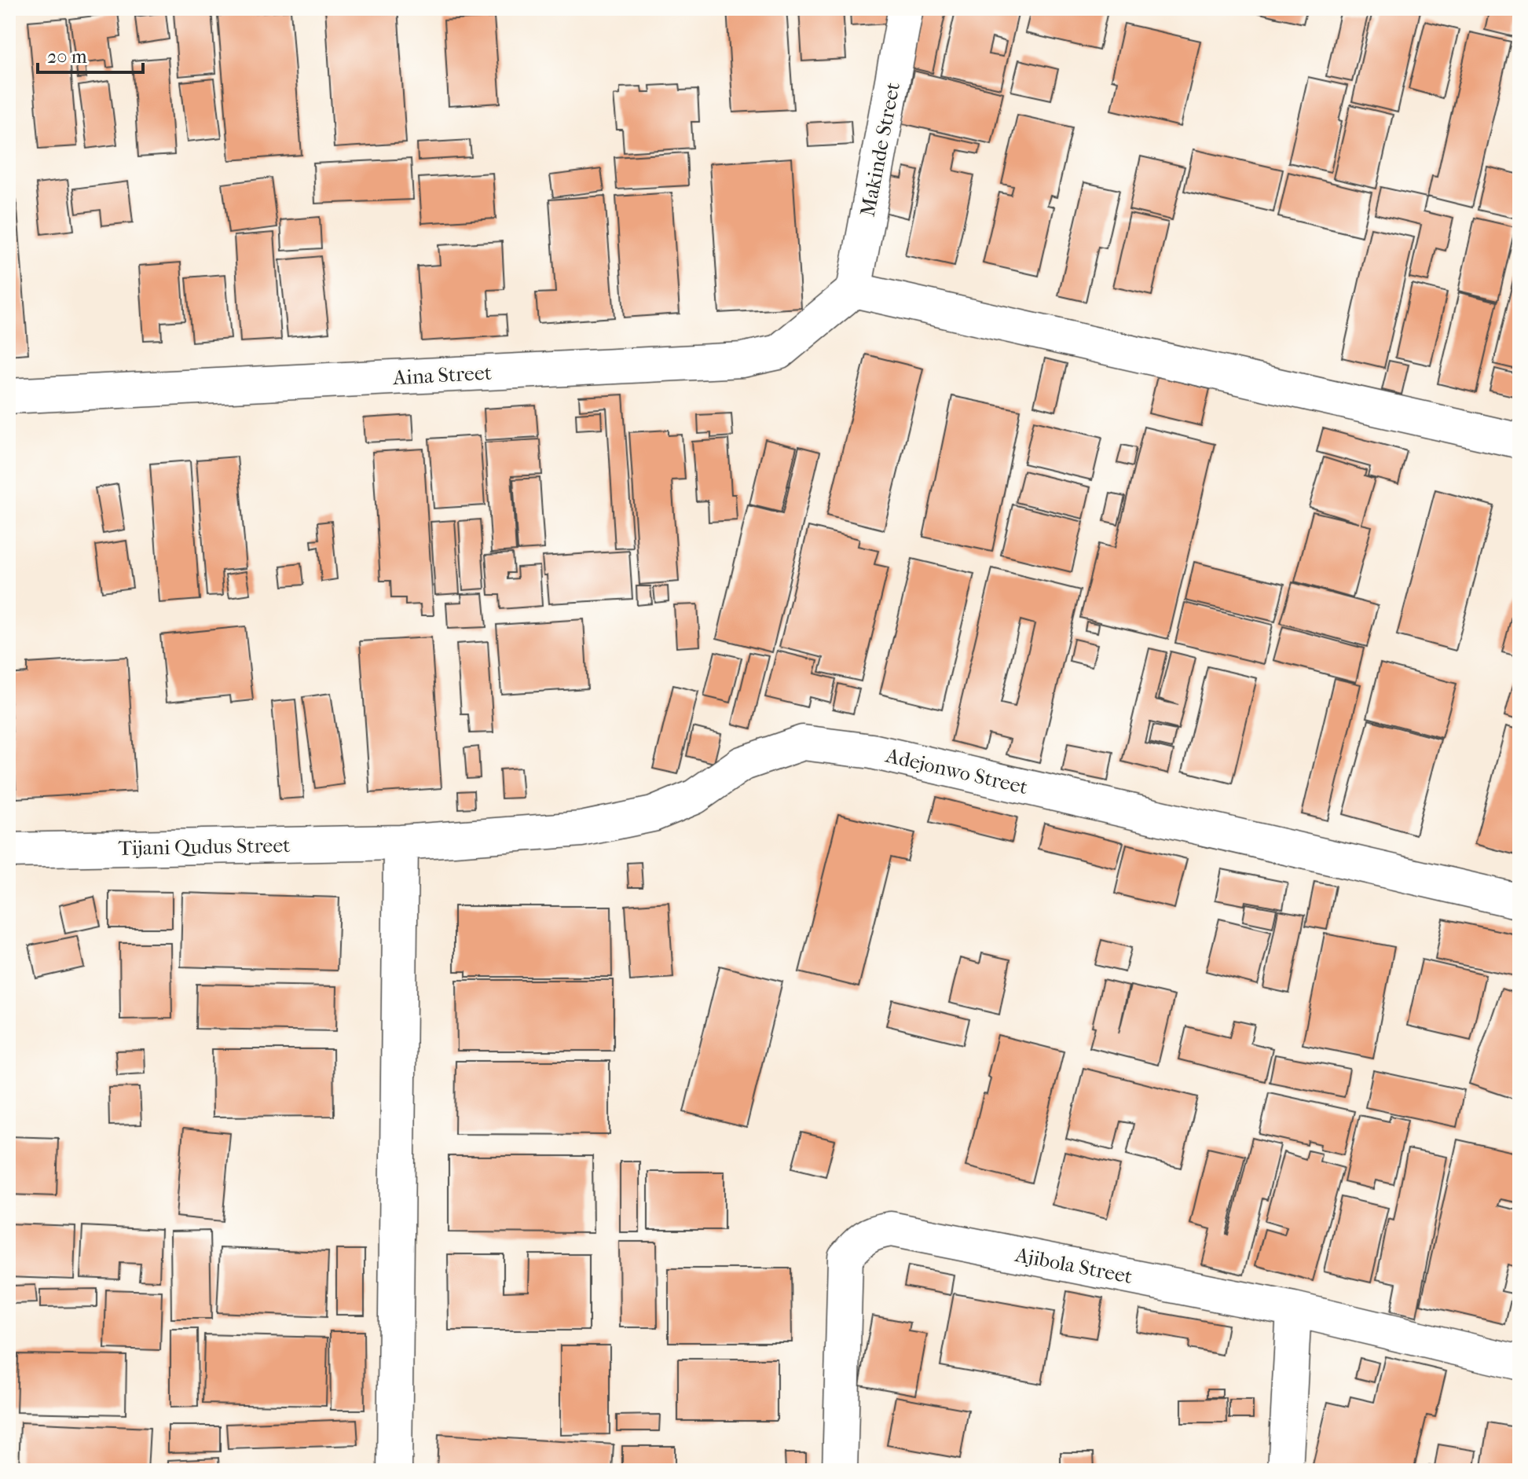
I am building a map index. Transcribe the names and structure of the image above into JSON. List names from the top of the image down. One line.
{"streets":{"street":["Makinde Street","Aina Street","Adejonwo Street","Tijani Qudus Street","Ajibola Street"]},"crossings":[["Makinde Street","Aina Street"],["Adejonwo Street","Tijani Qudus Street"]],"scale_bar":"20 m"}
